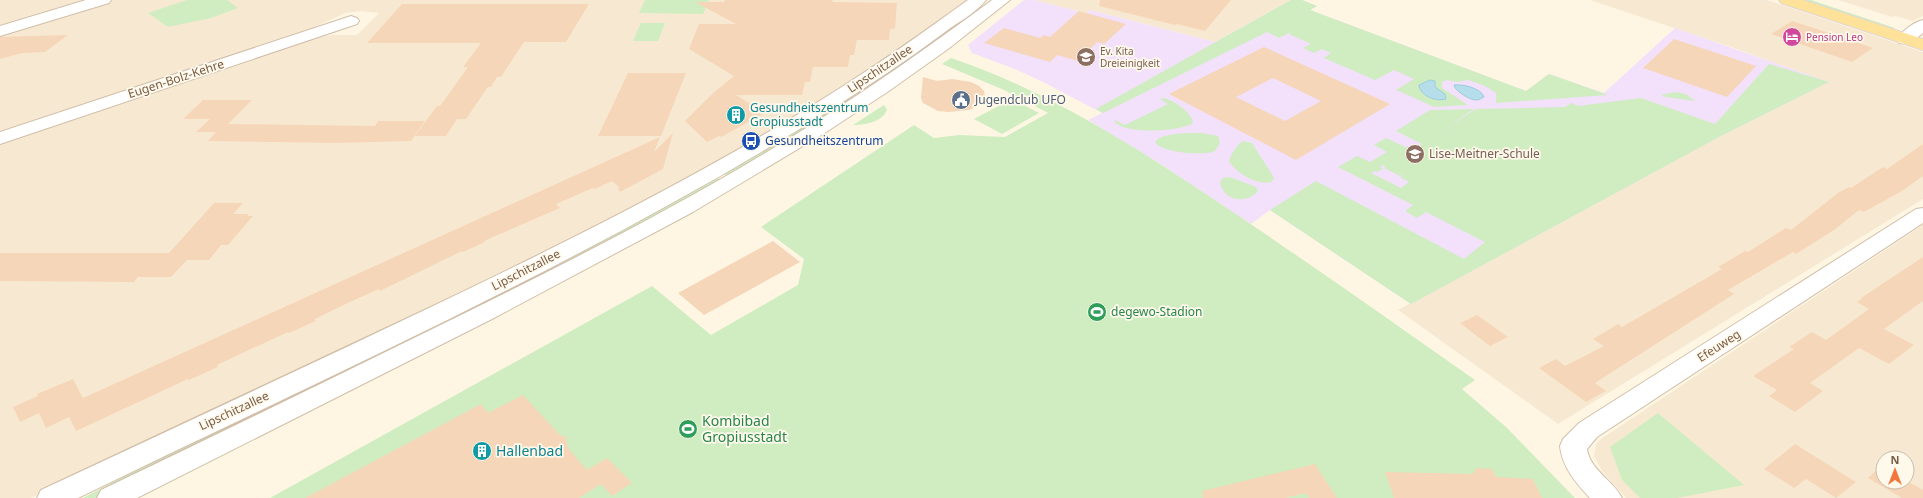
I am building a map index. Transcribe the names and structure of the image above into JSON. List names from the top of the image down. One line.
{"streets":{"street":["Lipschitzallee","Eugen-Bolz-Kehre","Efeuweg"]},"places":{"hotel":["Pension Leo"],"school or university":["Ev. Kita Dreieinigkeit","Lise-Meitner-Schule"],"public building":["Jugendclub UFO"],"building":["Gesundheitszentrum Gropiusstadt","Hallenbad"],"bus stop":["Gesundheitszentrum"],"sports":["degewo-Stadion","Kombibad Gropiusstadt"]},"north":"top"}
